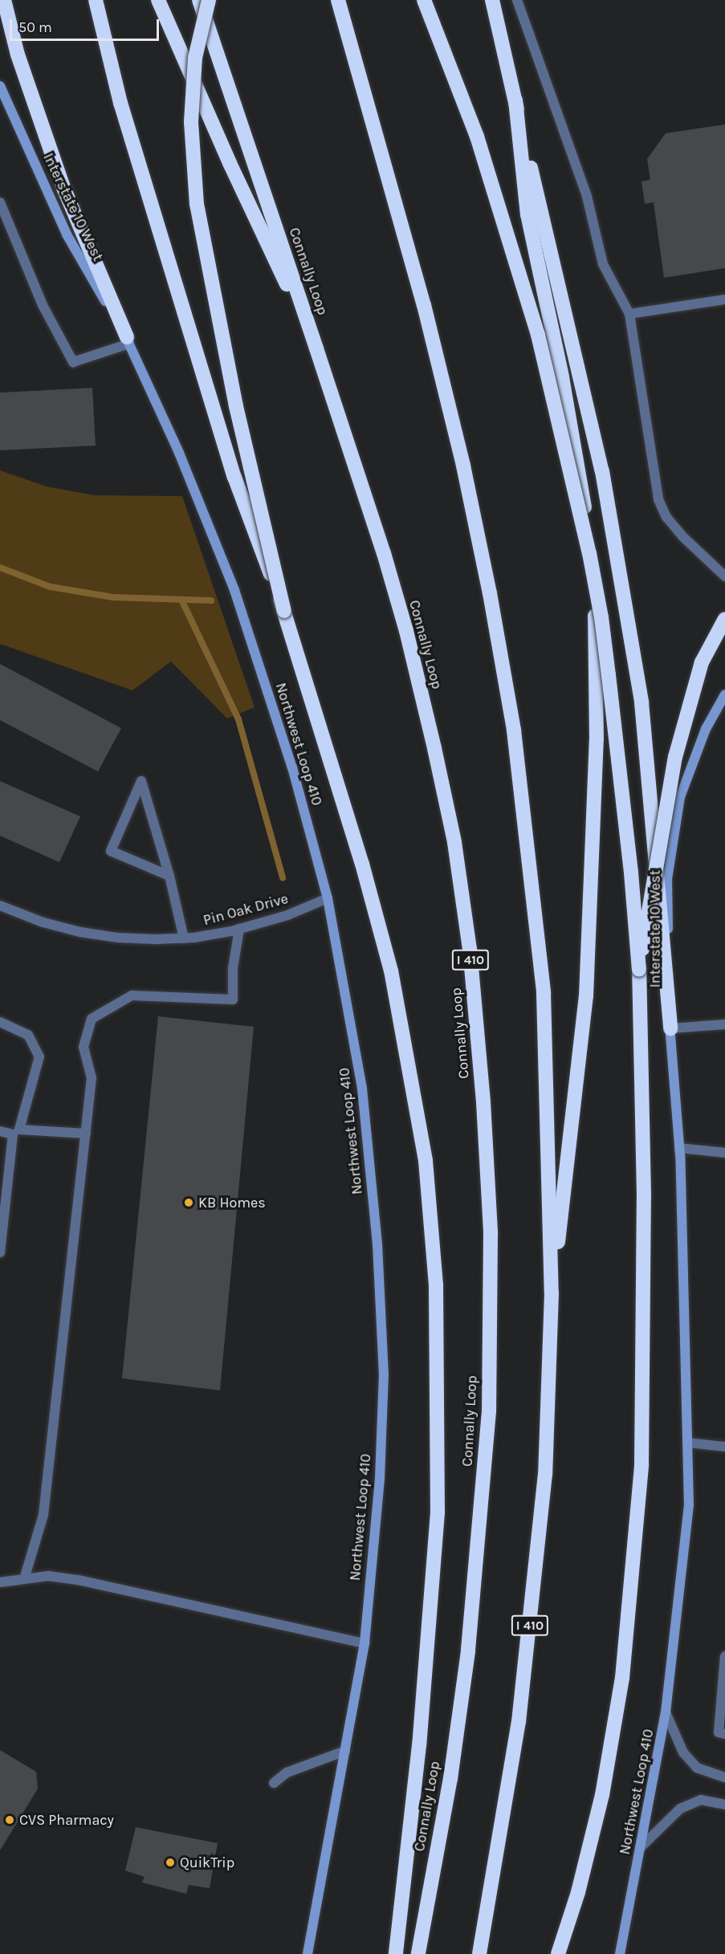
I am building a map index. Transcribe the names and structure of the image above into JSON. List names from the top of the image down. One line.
{"streets":{"highway":["Connally Loop","I 410"],"main road":["Interstate 10 West","Northwest Loop 410"],"street":["Pin Oak Drive"]},"crossings":[["Interstate 10 West","Northwest Loop 410"],["Northwest Loop 410","Pin Oak Drive"]],"places":["KB Homes","CVS Pharmacy","QuikTrip"],"scale_bar":"50 m"}
